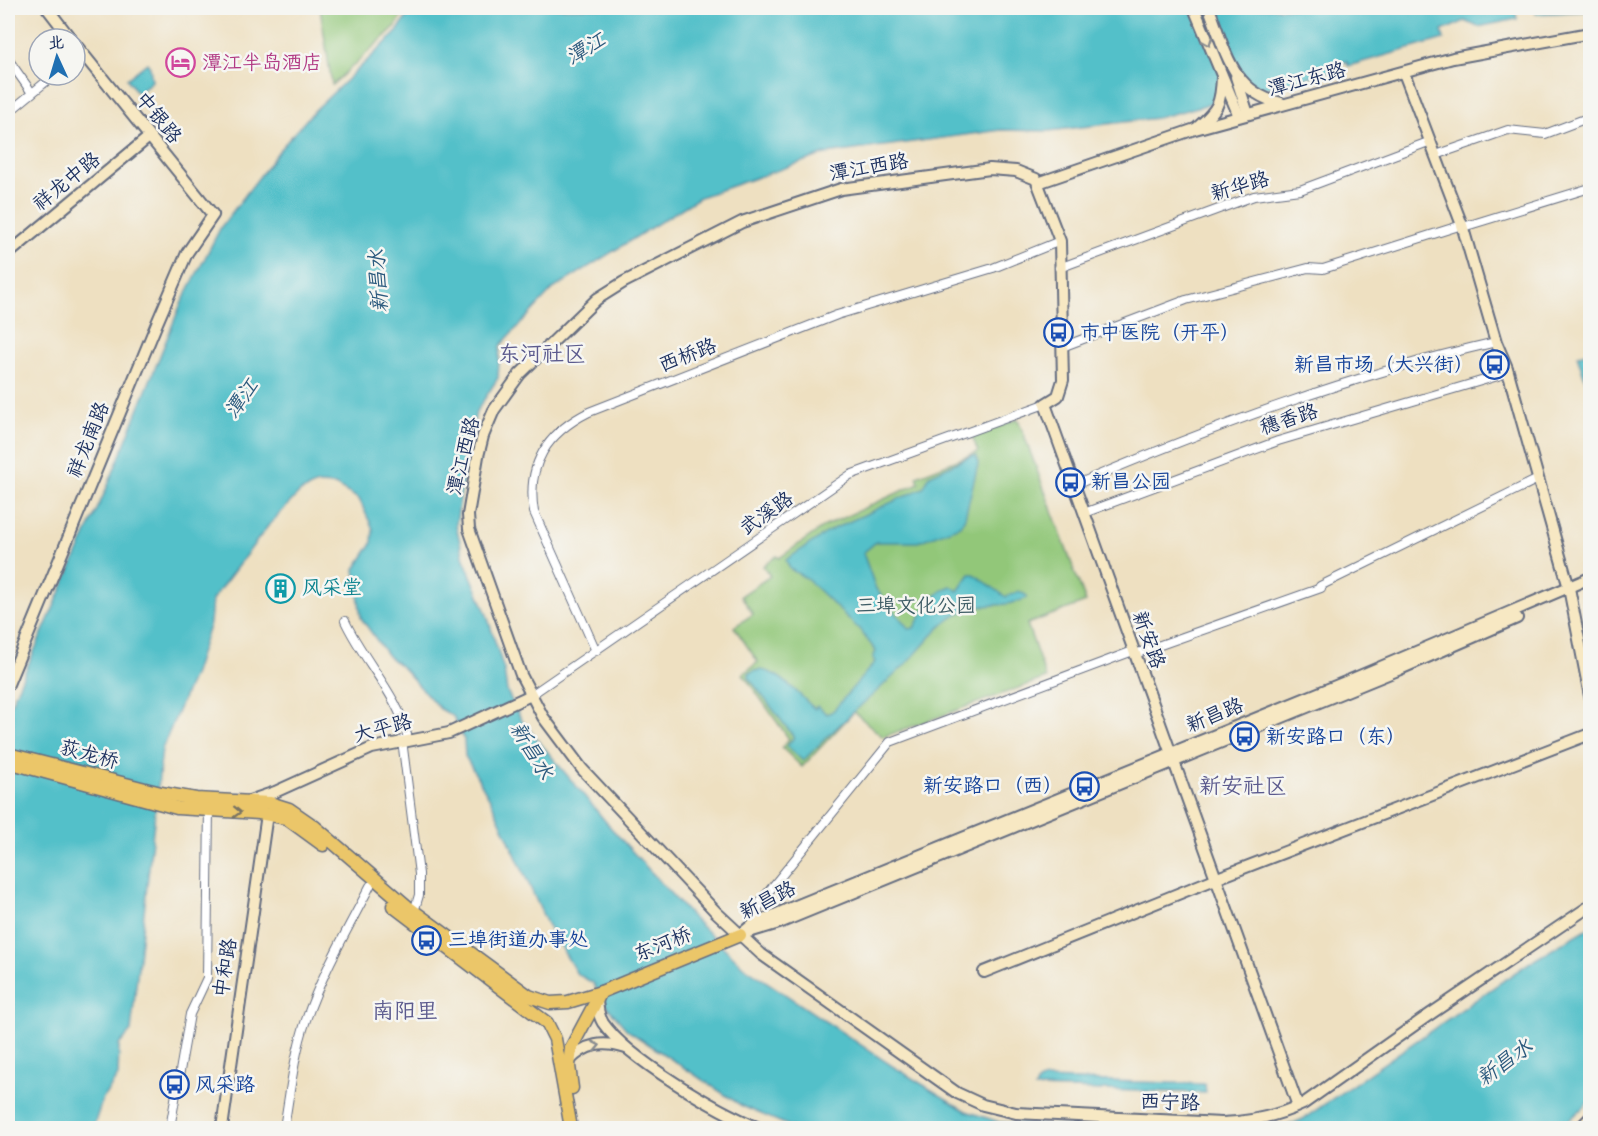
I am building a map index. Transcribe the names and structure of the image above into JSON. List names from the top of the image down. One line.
{"streets":{"main road":["荻龙桥","东河桥"],"street":["潭江东路","中银路","潭江西路","祥龙中路","新华路","西桥路","穗香路","祥龙南路","武溪路","新安路","新昌路","大平路","中和路","西宁路"]},"crossings":[["潭江东路","潭江西路"],["中银路","祥龙中路"],["中银路","祥龙南路"],["潭江西路","武溪路"],["潭江西路","新昌路"],["潭江西路","大平路"],["潭江西路","东河桥"],["潭江西路","西宁路"],["西桥路","武溪路"],["穗香路","新安路"],["武溪路","新安路"],["武溪路","大平路"],["新安路","新昌路"],["新安路","西宁路"],["新昌路","东河桥"],["新昌路","西宁路"],["大平路","东河桥"],["东河桥","西宁路"]],"districts":["东河社区","新安社区","南阳里"],"water":["潭江","新昌水"],"parks":["三埠文化公园"],"places":{"hotel":["潭江半岛酒店"],"bus stop":["市中医院（开平）","新昌市场（大兴街）","新昌公园","新安路口（东）","新安路口（西）","三埠街道办事处","风采路"],"building":["风采堂"]},"north":"top"}
